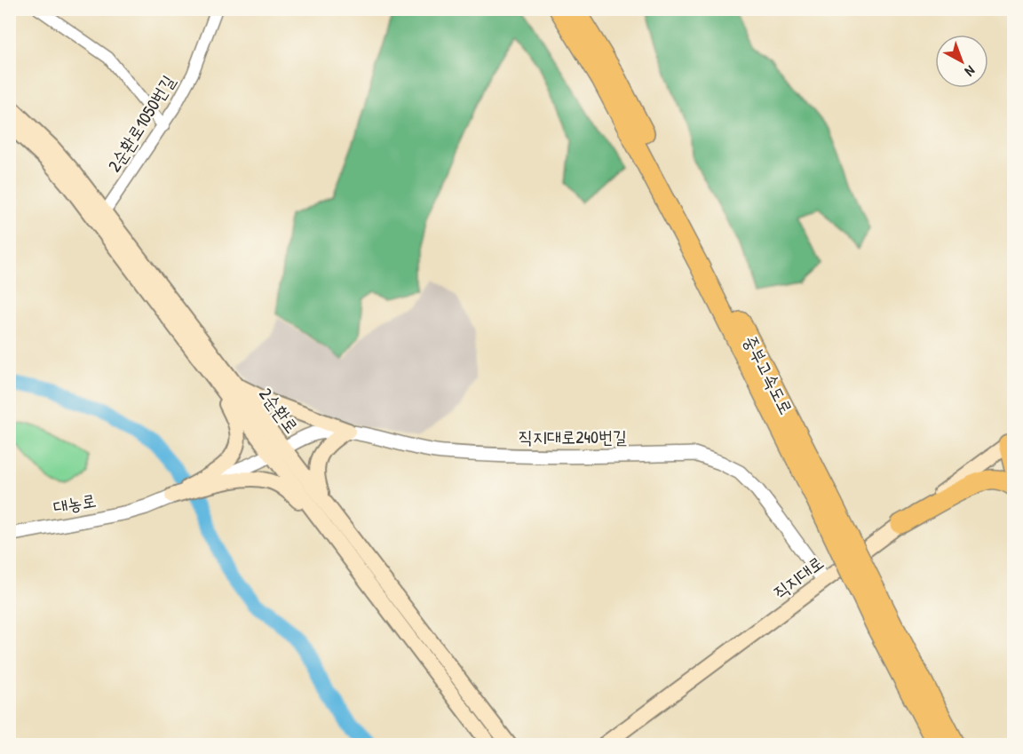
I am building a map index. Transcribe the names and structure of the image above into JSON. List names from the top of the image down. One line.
{"streets":{"highway":["중부고속도로"],"main road":["2순환로","직지대로"],"street":["2순환로1050번길","직지대로240번길","대농로"]},"crossings":[["2순환로1050번길","2순환로"],["직지대로240번길","직지대로"]],"north":"bottom right"}
